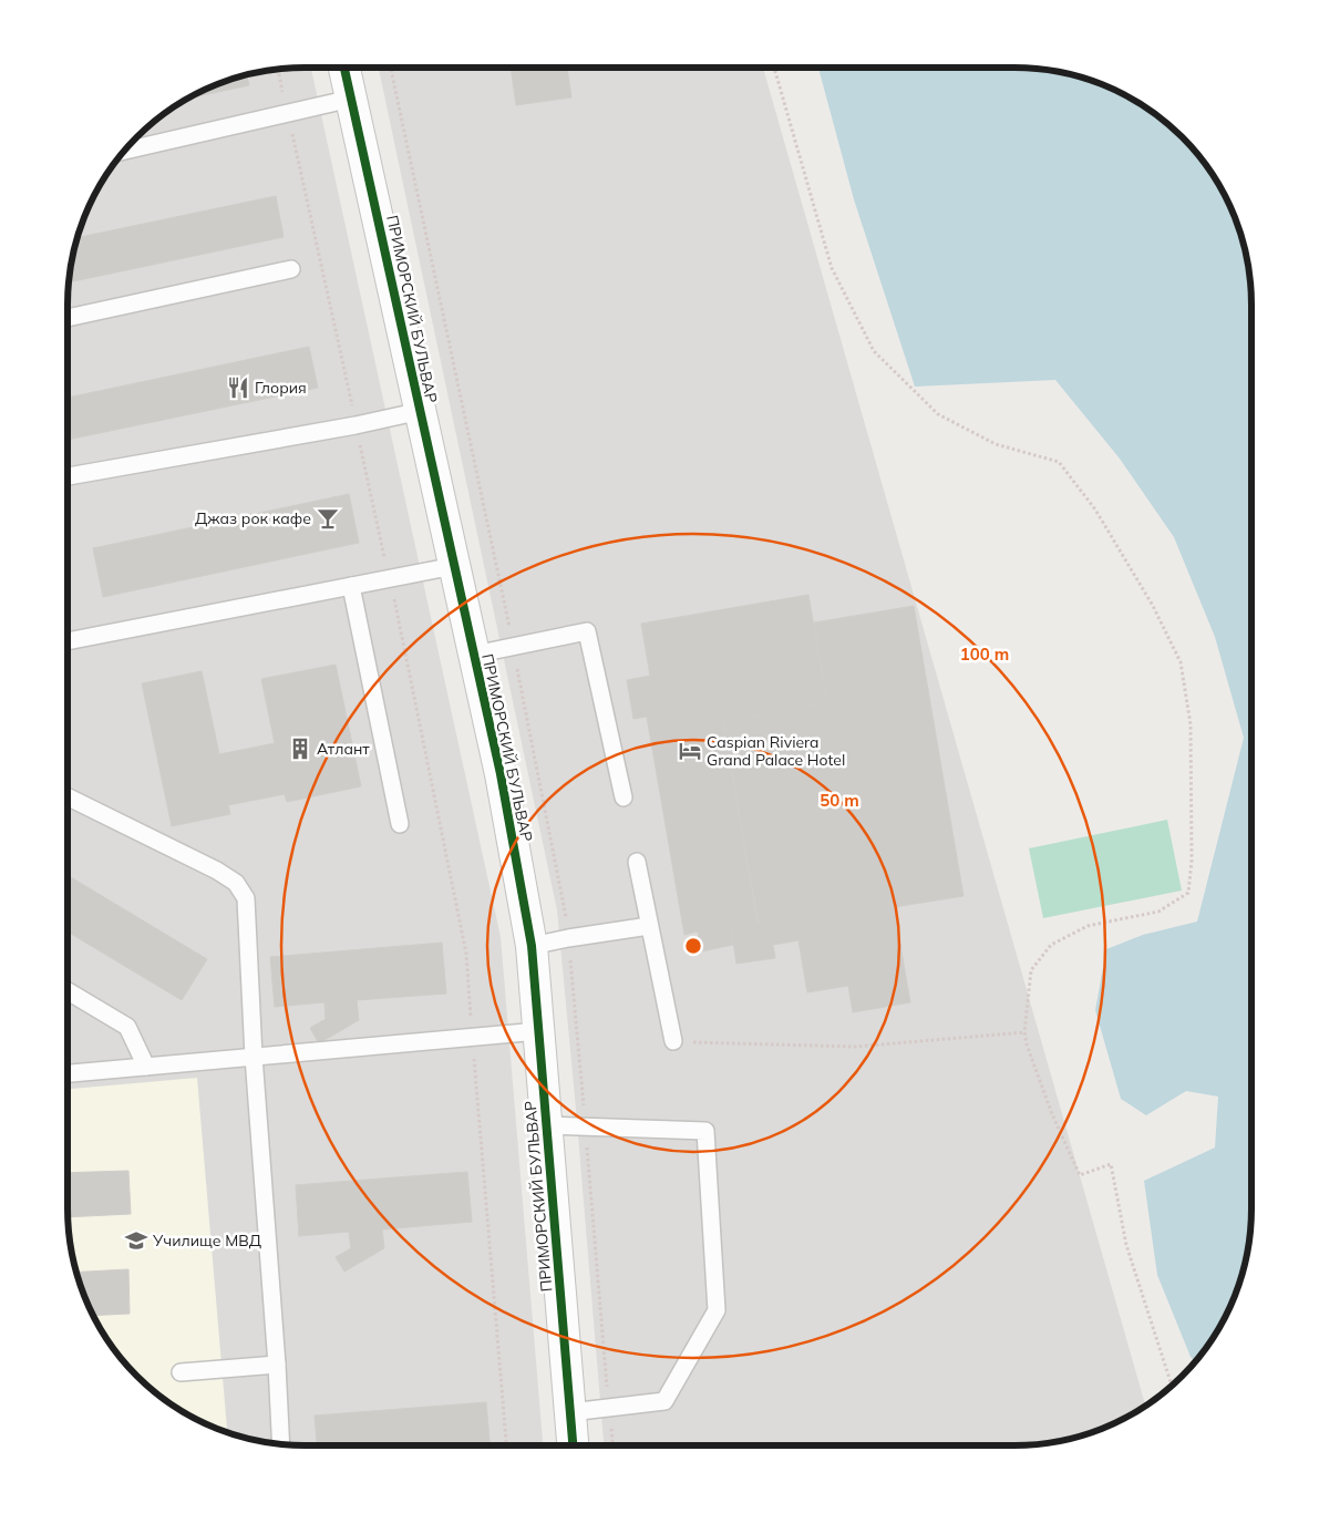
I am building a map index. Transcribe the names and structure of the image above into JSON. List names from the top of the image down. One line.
{"streets":{"street":["ПРИМОРСКИЙ БУЛЬВАР"]},"places":{"restaurant":["Глория"],"bar":["Джаз рок кафе"],"building":["Атлант"],"hotel":["Caspian Riviera Grand Palace Hotel"],"school or university":["Училище МВД"]},"rings":["100 m","50 m"]}
